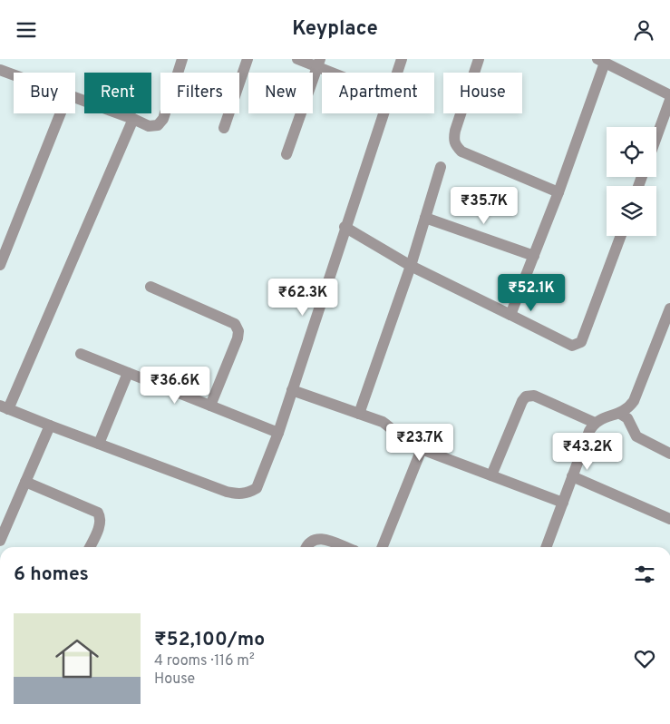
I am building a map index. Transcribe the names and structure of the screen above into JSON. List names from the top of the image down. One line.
{"page":{"header":"Keyplace","chip":["Buy","Rent","Filters","New","Apartment","House"],"price":["₹35.7K","₹52.1K","₹62.3K","₹36.6K","₹23.7K","₹43.2K"],"heading":"6 homes","list":[{"name":"₹52,100/mo","note":"4 rooms · 116 m² · House"}]}}
